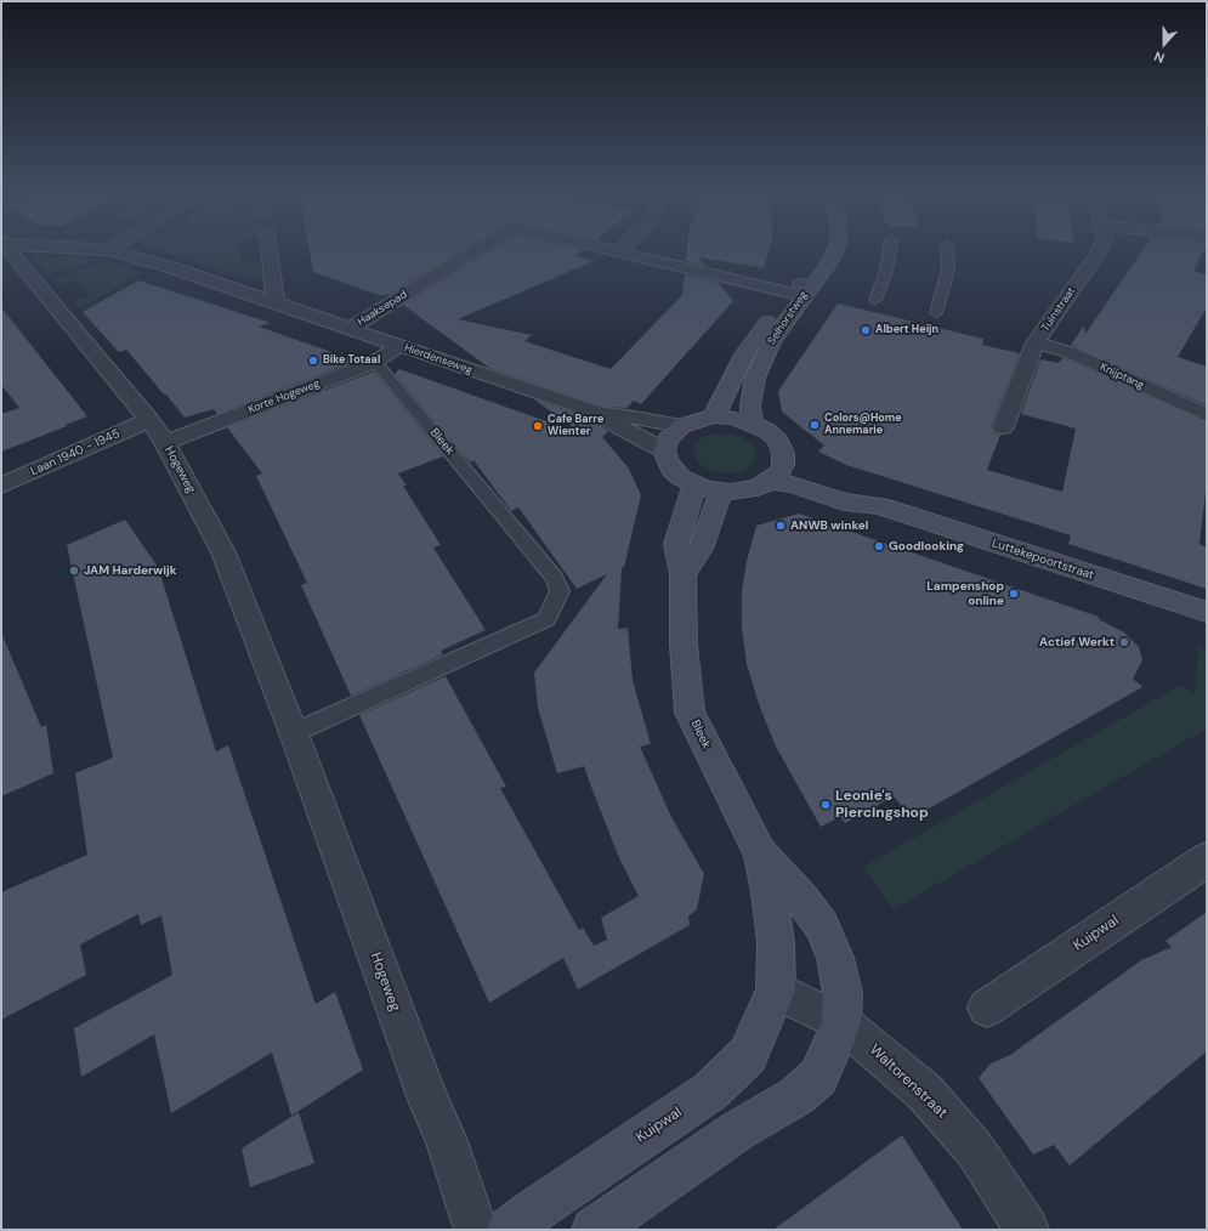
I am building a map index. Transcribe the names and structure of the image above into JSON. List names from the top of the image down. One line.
{"streets":{"street":["Haaksepad","Tuinstraat","Selhorstweg","Hierdenseweg","Knijptang","Korte Hogeweg","Bleek","Laan 1940 - 1945","Hogeweg","Luttekepoortstraat","Kuipwal","Waltorenstraat"]},"crossings":[["Haaksepad","Hierdenseweg"],["Tuinstraat","Knijptang"],["Selhorstweg","Hierdenseweg"],["Selhorstweg","Bleek"],["Selhorstweg","Luttekepoortstraat"],["Hierdenseweg","Korte Hogeweg"],["Hierdenseweg","Bleek"],["Hierdenseweg","Luttekepoortstraat"],["Korte Hogeweg","Bleek"],["Korte Hogeweg","Hogeweg"],["Bleek","Hogeweg"],["Bleek","Luttekepoortstraat"],["Bleek","Kuipwal"],["Bleek","Waltorenstraat"],["Laan 1940 - 1945","Hogeweg"],["Kuipwal","Waltorenstraat"]],"places":["Albert Heijn","Bike Totaal","Colors@Home Annemarie","Cafe Barre Wienter","ANWB winkel","Goodlooking","JAM Harderwijk","Lampenshop online","Actief Werkt","Leonie's Piercingshop"],"north":"bottom"}
